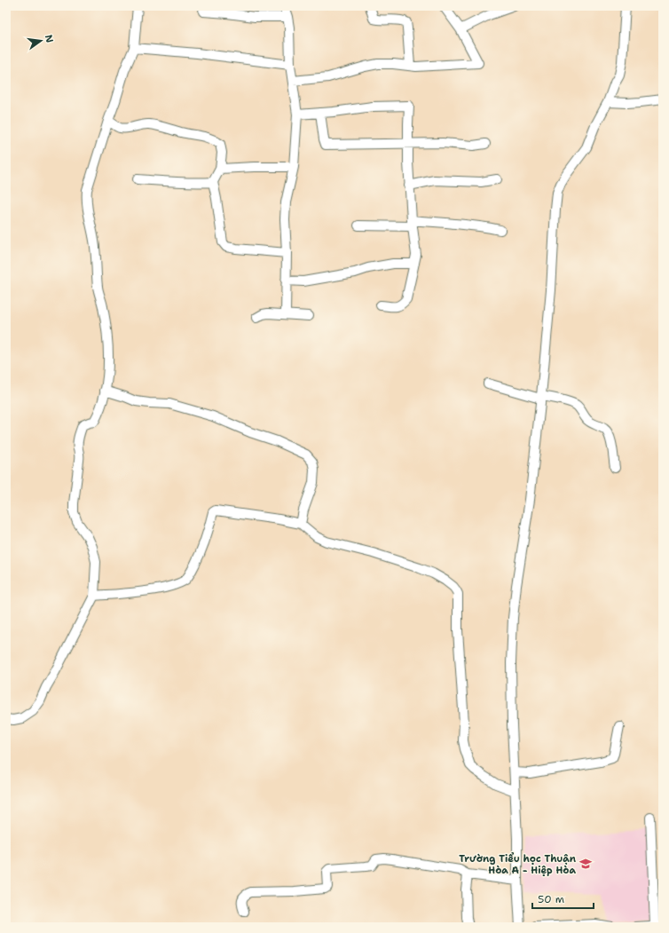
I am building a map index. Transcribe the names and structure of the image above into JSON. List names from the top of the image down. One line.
{"places":{"school or university":["Trường Tiểu học Thuận Hòa A - Hiệp Hòa"]},"scale_bar":"50 m","north":"right"}
